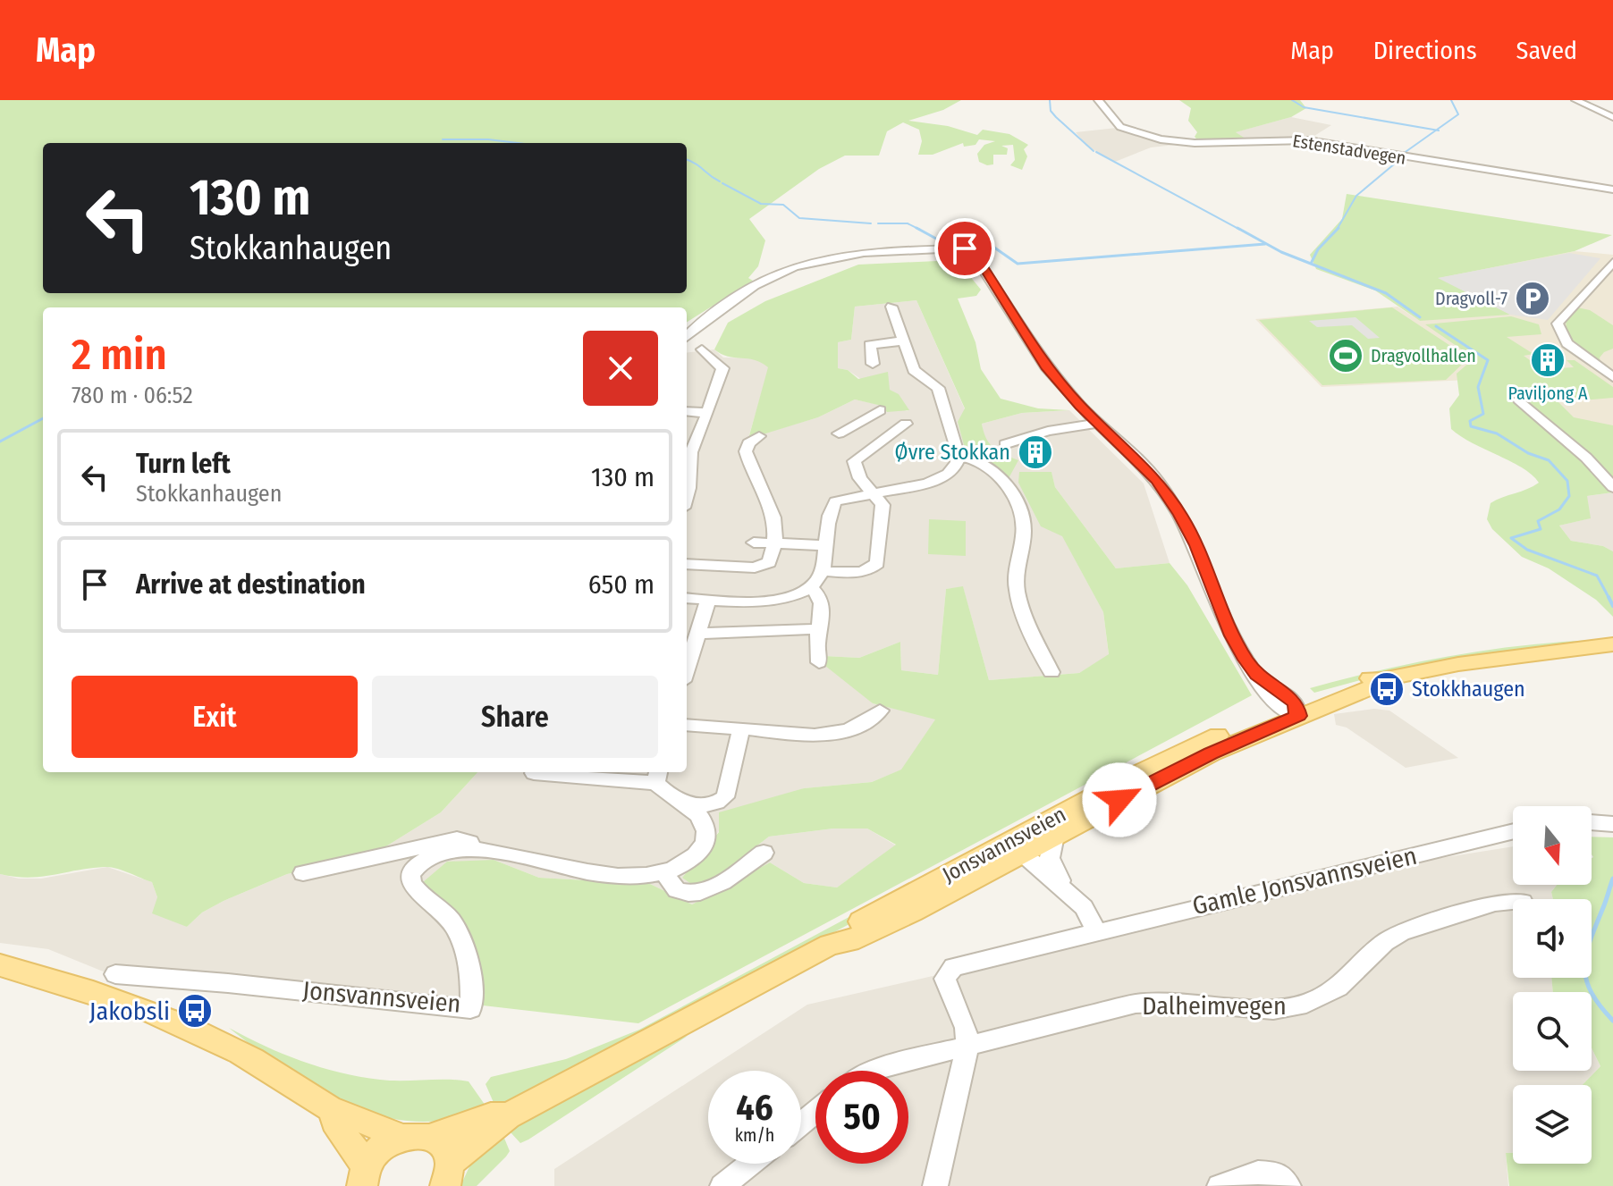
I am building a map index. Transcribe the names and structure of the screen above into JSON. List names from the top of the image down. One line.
{"streets":{"main road":["Jonsvannsveien"],"street":["Estenstadvegen","Gamle Jonsvannsveien","Dalheimvegen"]},"crossings":[["Gamle Jonsvannsveien","Dalheimvegen"]],"places":{"parking":["Dragvoll-7"],"sports":["Dragvollhallen"],"building":["Paviljong A","Øvre Stokkan"],"bus stop":["Stokkhaugen","Jakobsli"]},"north":"bottom","page":{"header":"Map","nav":["Map","Directions","Saved"],"turn":["130 m","Stokkanhaugen"],"heading":["2 min","780 m · 06:52"],"list":[{"name":"Turn left","note":"Stokkanhaugen","value":"130 m"},{"name":"Arrive at destination","value":"650 m"}],"buttons":["Exit","Share"],"speed":"46 km/h","limit":"50"}}
